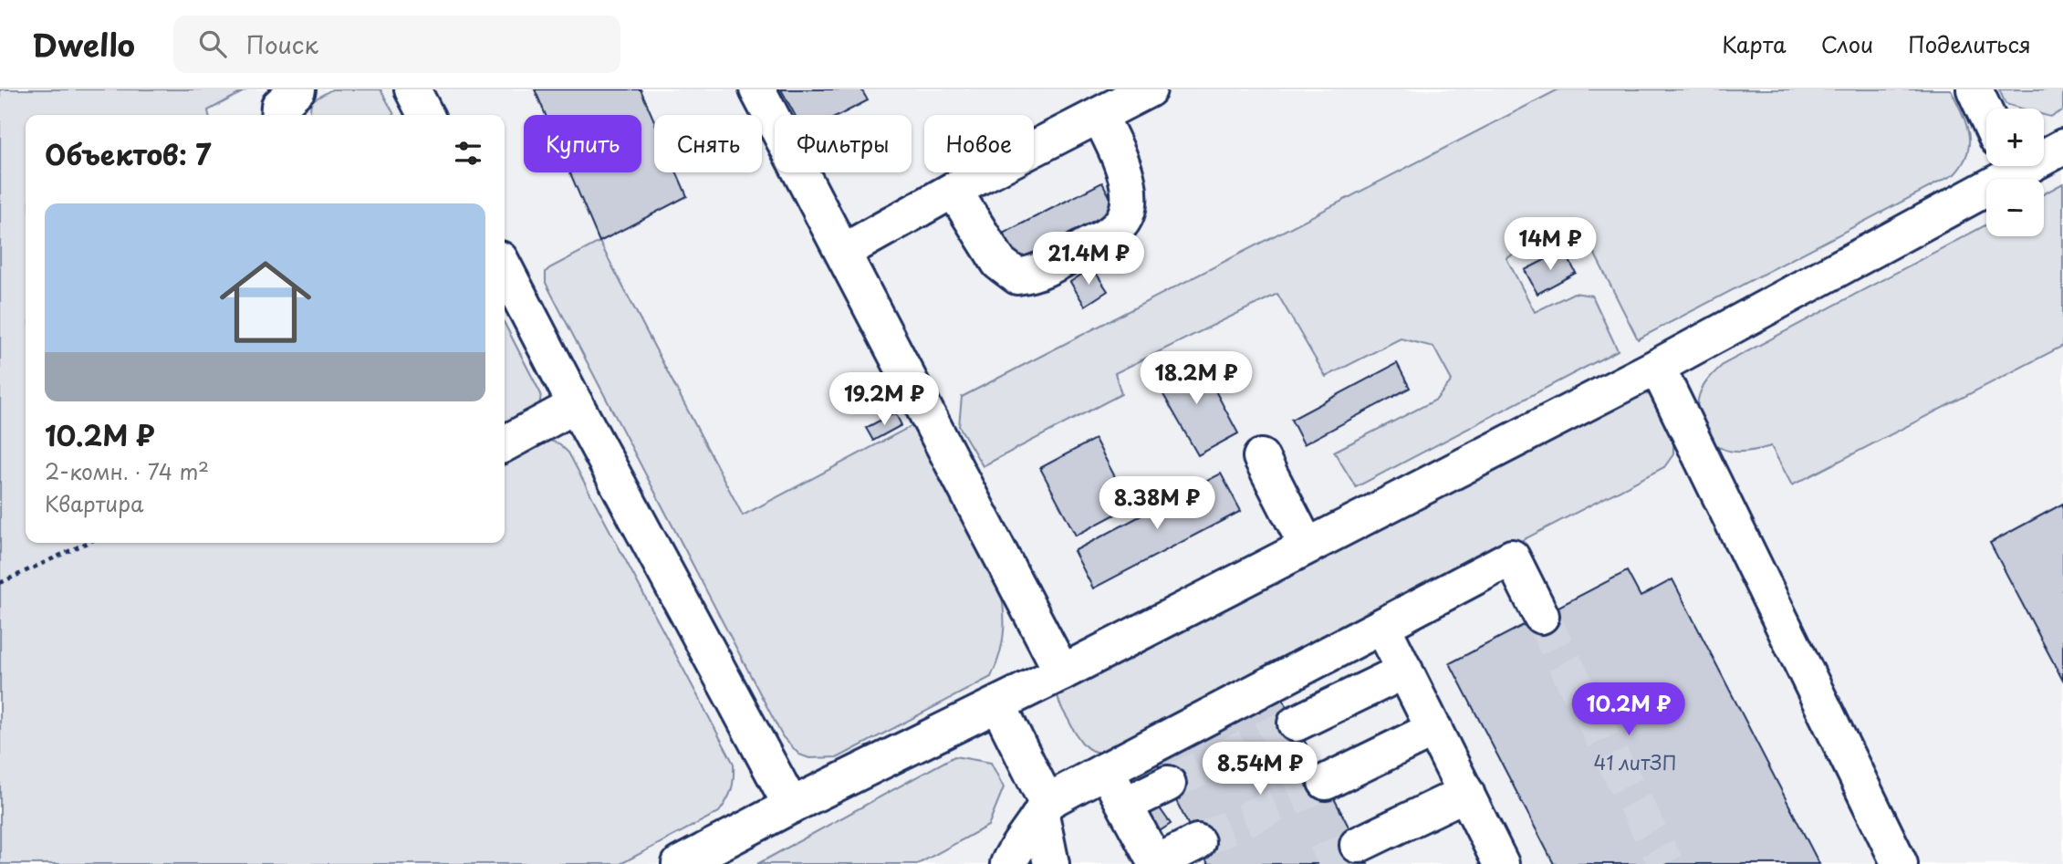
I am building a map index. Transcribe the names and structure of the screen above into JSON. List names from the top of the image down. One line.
{"house_numbers":["41 литЗП"],"page":{"header":"Dwello","search":"Поиск","nav":["Карта","Слои","Поделиться"],"map_buttons":["+","−"],"chip":["Купить","Снять","Фильтры","Новое"],"heading":"Объектов: 7","list":[{"name":"10.2M ₽","note":"2-комн. · 74 m² · Квартира"}],"price":["14M ₽","21.4M ₽","18.2M ₽","19.2M ₽","8.38M ₽","10.2M ₽","8.54M ₽"]}}
